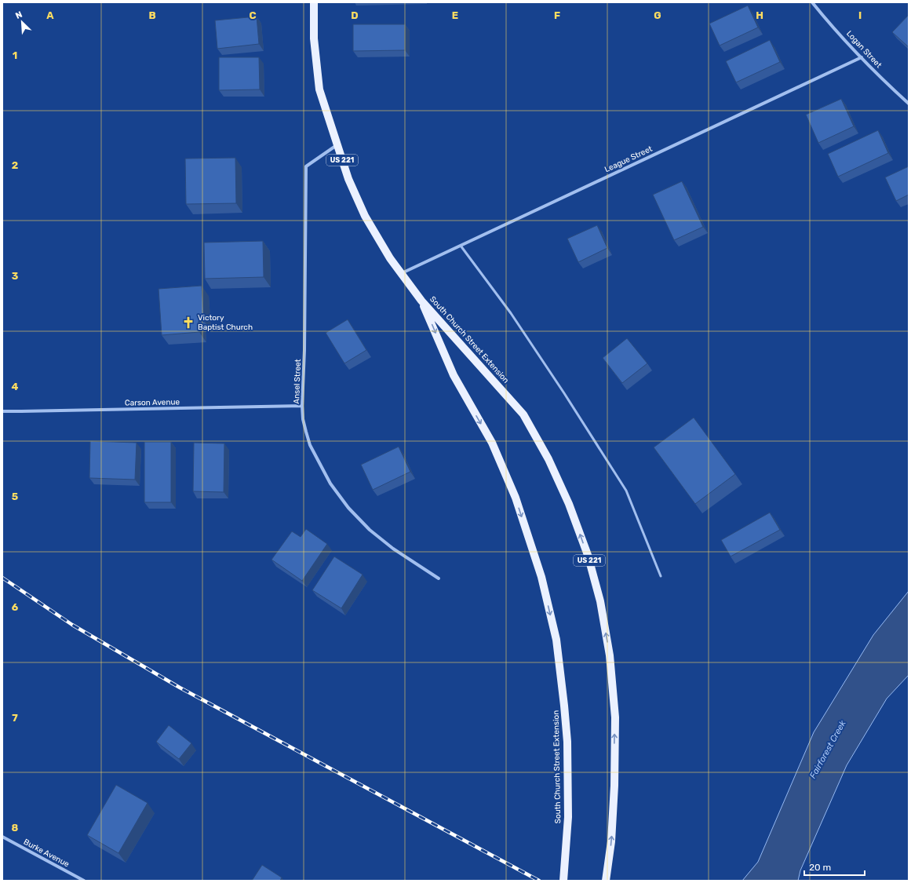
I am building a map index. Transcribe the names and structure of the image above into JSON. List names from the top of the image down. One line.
{"streets":{"main road":["US 221","South Church Street Extension"],"street":["Logan Street","League Street","Ansel Street","Carson Avenue","Burke Avenue"]},"crossings":[["Logan Street","League Street"],["League Street","US 221"],["US 221","South Church Street Extension"],["US 221","Ansel Street"],["Ansel Street","Carson Avenue"]],"water":["Fairforest Creek"],"places":{"church":["Victory Baptist Church"]},"scale_bar":"20 m","north":"top left","grid":{"columns":["A","B","C","D","E","F","G","H","I"],"rows":["1","2","3","4","5","6","7","8"]}}
